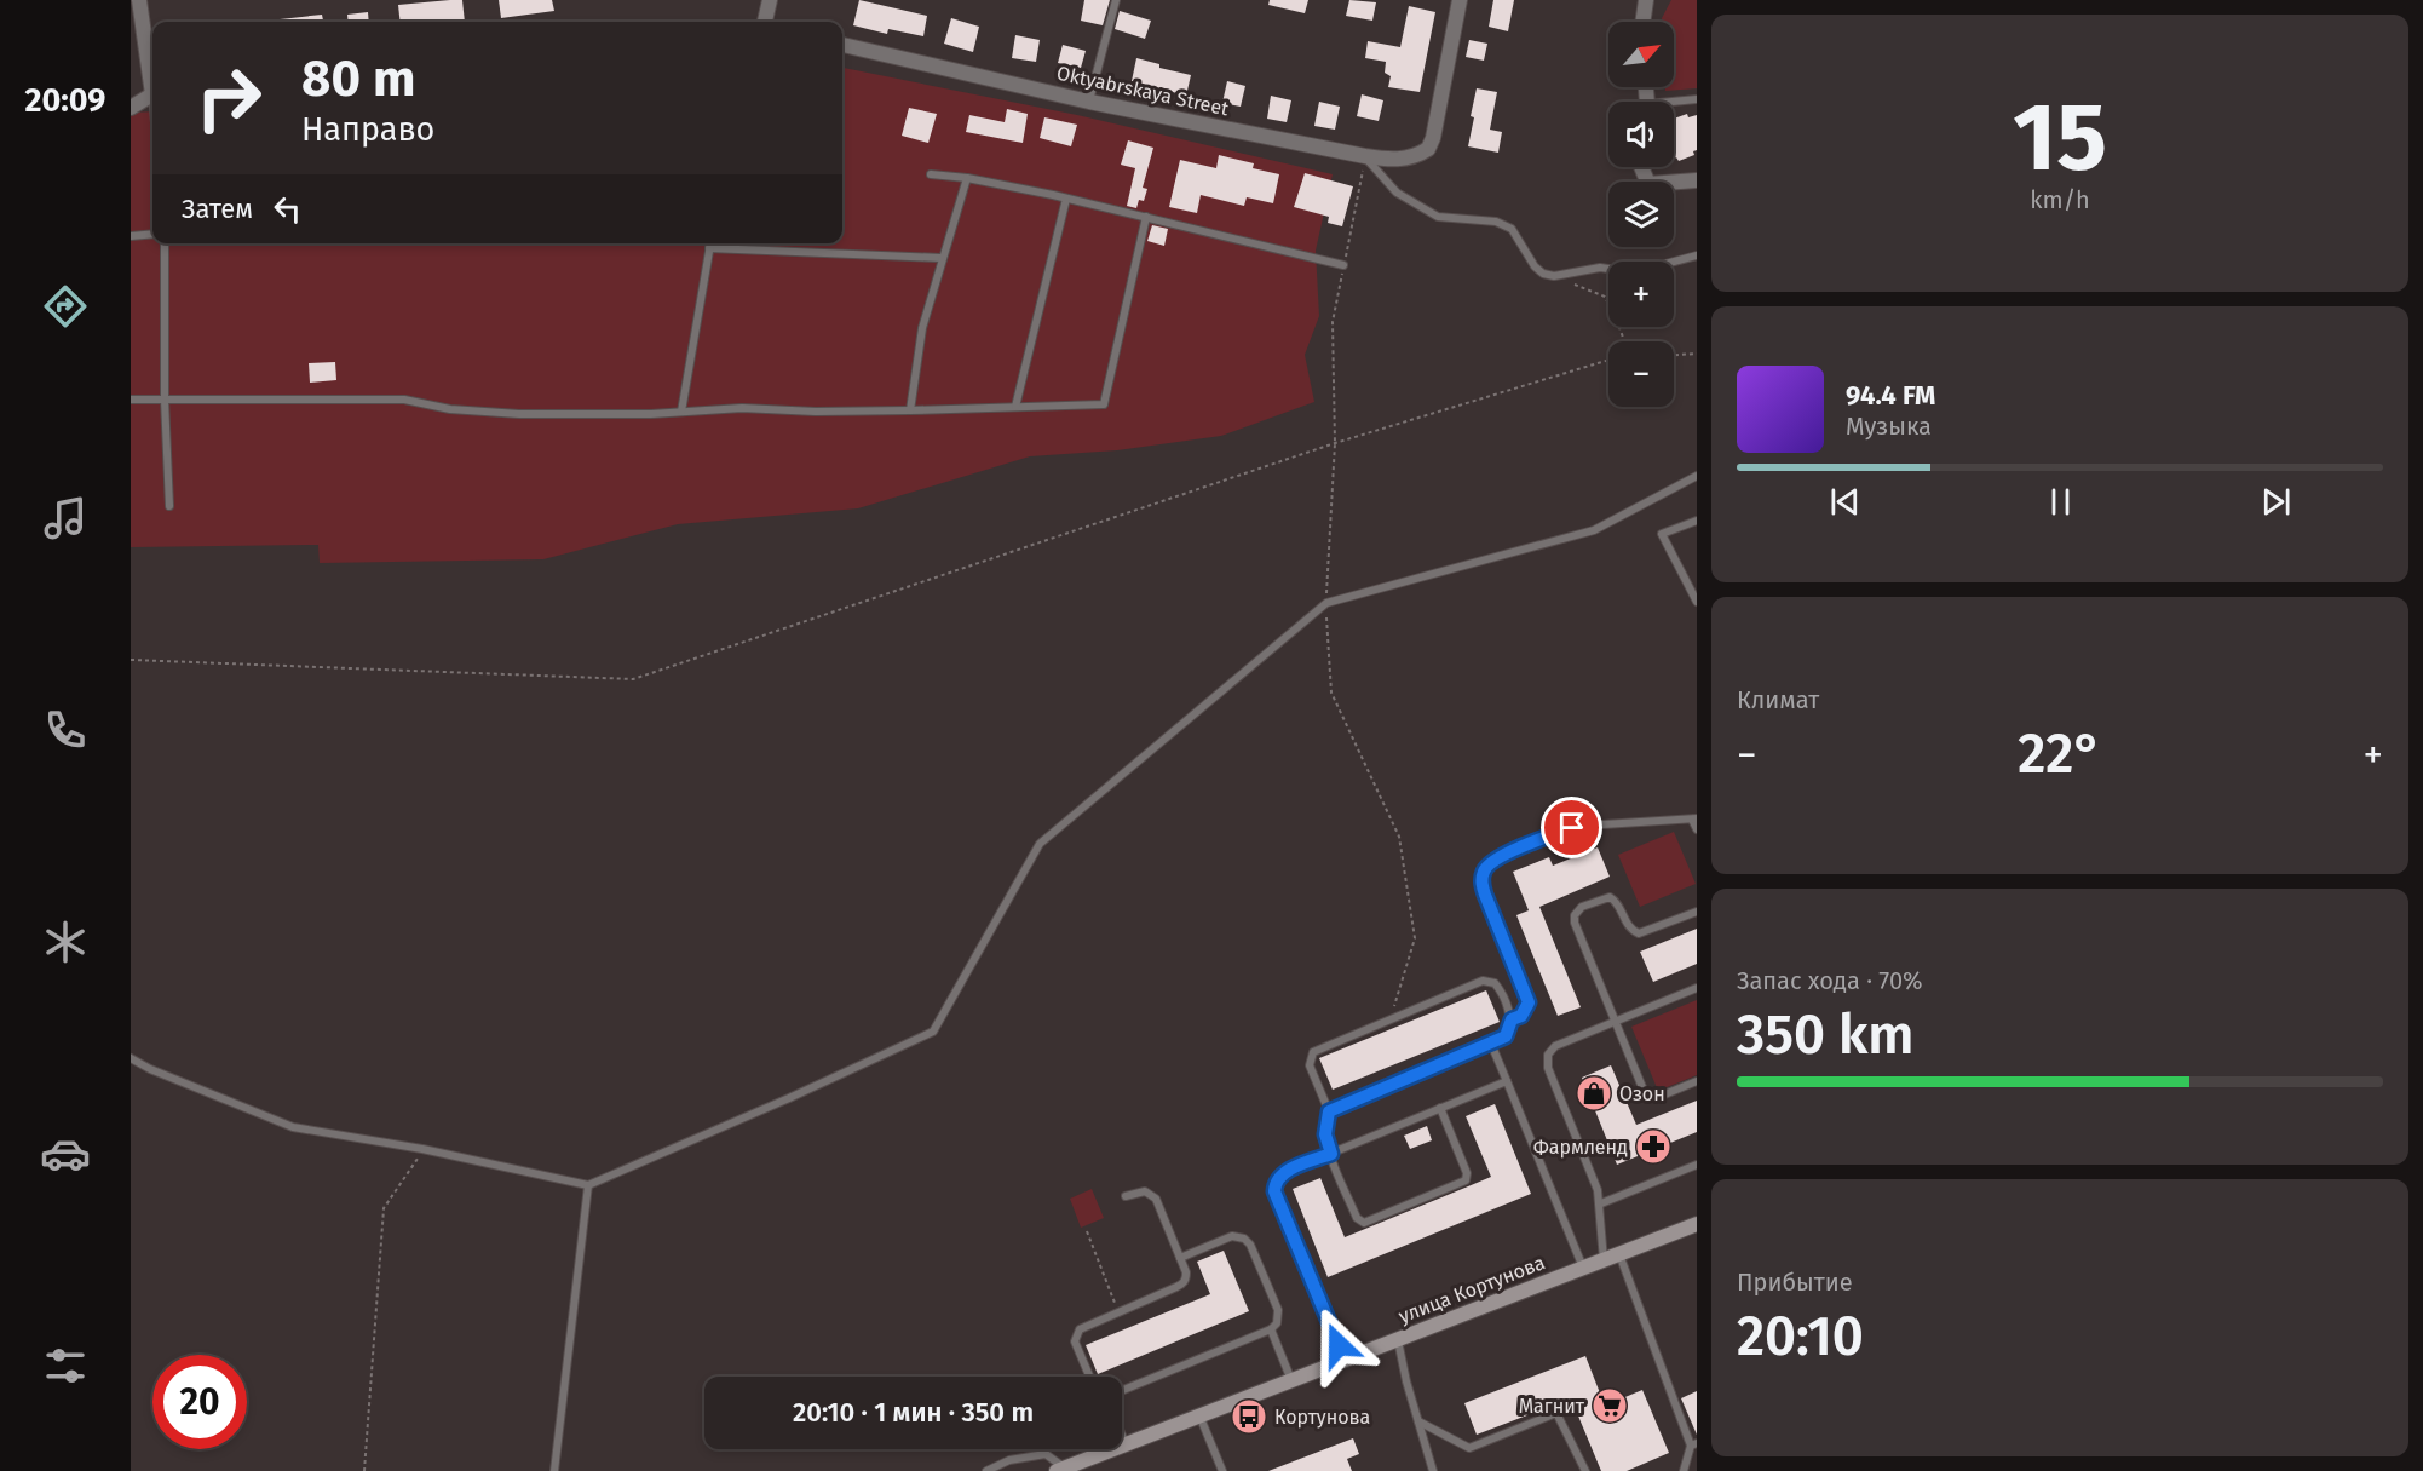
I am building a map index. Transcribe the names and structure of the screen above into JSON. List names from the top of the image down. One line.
{"streets":{"main road":["улица Кортунова"],"street":["Oktyabrskaya Street"]},"places":{"shop":["Озон"],"pharmacy":["Фармленд"],"supermarket":["Магнит"],"bus stop":["Кортунова"]},"north":"top right","page":{"tabs":"20:09","tile":[["15","km/h"],"Климат",["Запас хода · 70%","350 km"],["Прибытие","20:10"]],"map_buttons":["+","−"],"turn":["80 m","Направо"],"then":"Затем","song":["94.4 FM","Музыка"],"heat":["−","22°","+"],"limit":"20","trip":"20:10 · 1 мин · 350 m"}}
